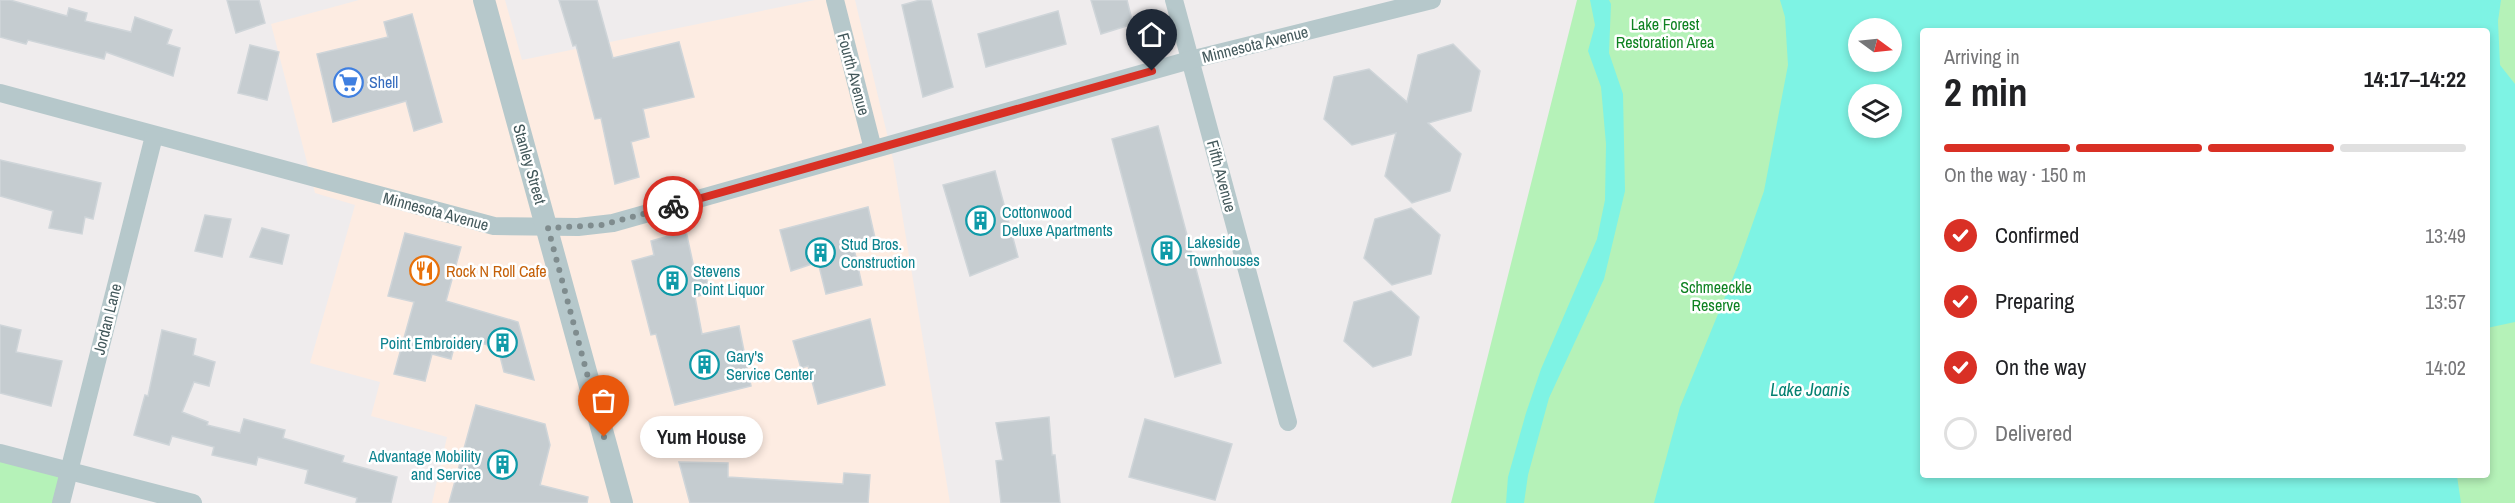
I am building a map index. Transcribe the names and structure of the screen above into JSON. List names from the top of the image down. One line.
{"streets":{"street":["Minnesota Avenue","Fourth Avenue","Stanley Street","Fifth Avenue","Jordan Lane"]},"crossings":[["Minnesota Avenue","Fourth Avenue"],["Minnesota Avenue","Stanley Street"],["Minnesota Avenue","Fifth Avenue"],["Minnesota Avenue","Jordan Lane"]],"water":["Lake Joanis"],"parks":["Lake Forest Restoration Area","Schmeeckle Reserve"],"places":{"supermarket":["Shell"],"building":["Cottonwood Deluxe Apartments","Lakeside Townhouses","Stud Bros. Construction","Stevens Point Liquor","Point Embroidery","Gary's Service Center","Advantage Mobility and Service"],"restaurant":["Rock N Roll Cafe"],"other":["Yum House"]},"north":"right","page":{"heading":["2 min","Arriving in","14:17–14:22"],"bar":"On the way · 150 m","list":[["Confirmed","13:49"],["Preparing","13:57"],["On the way","14:02"],"Delivered"],"bubble":"Yum House"}}
